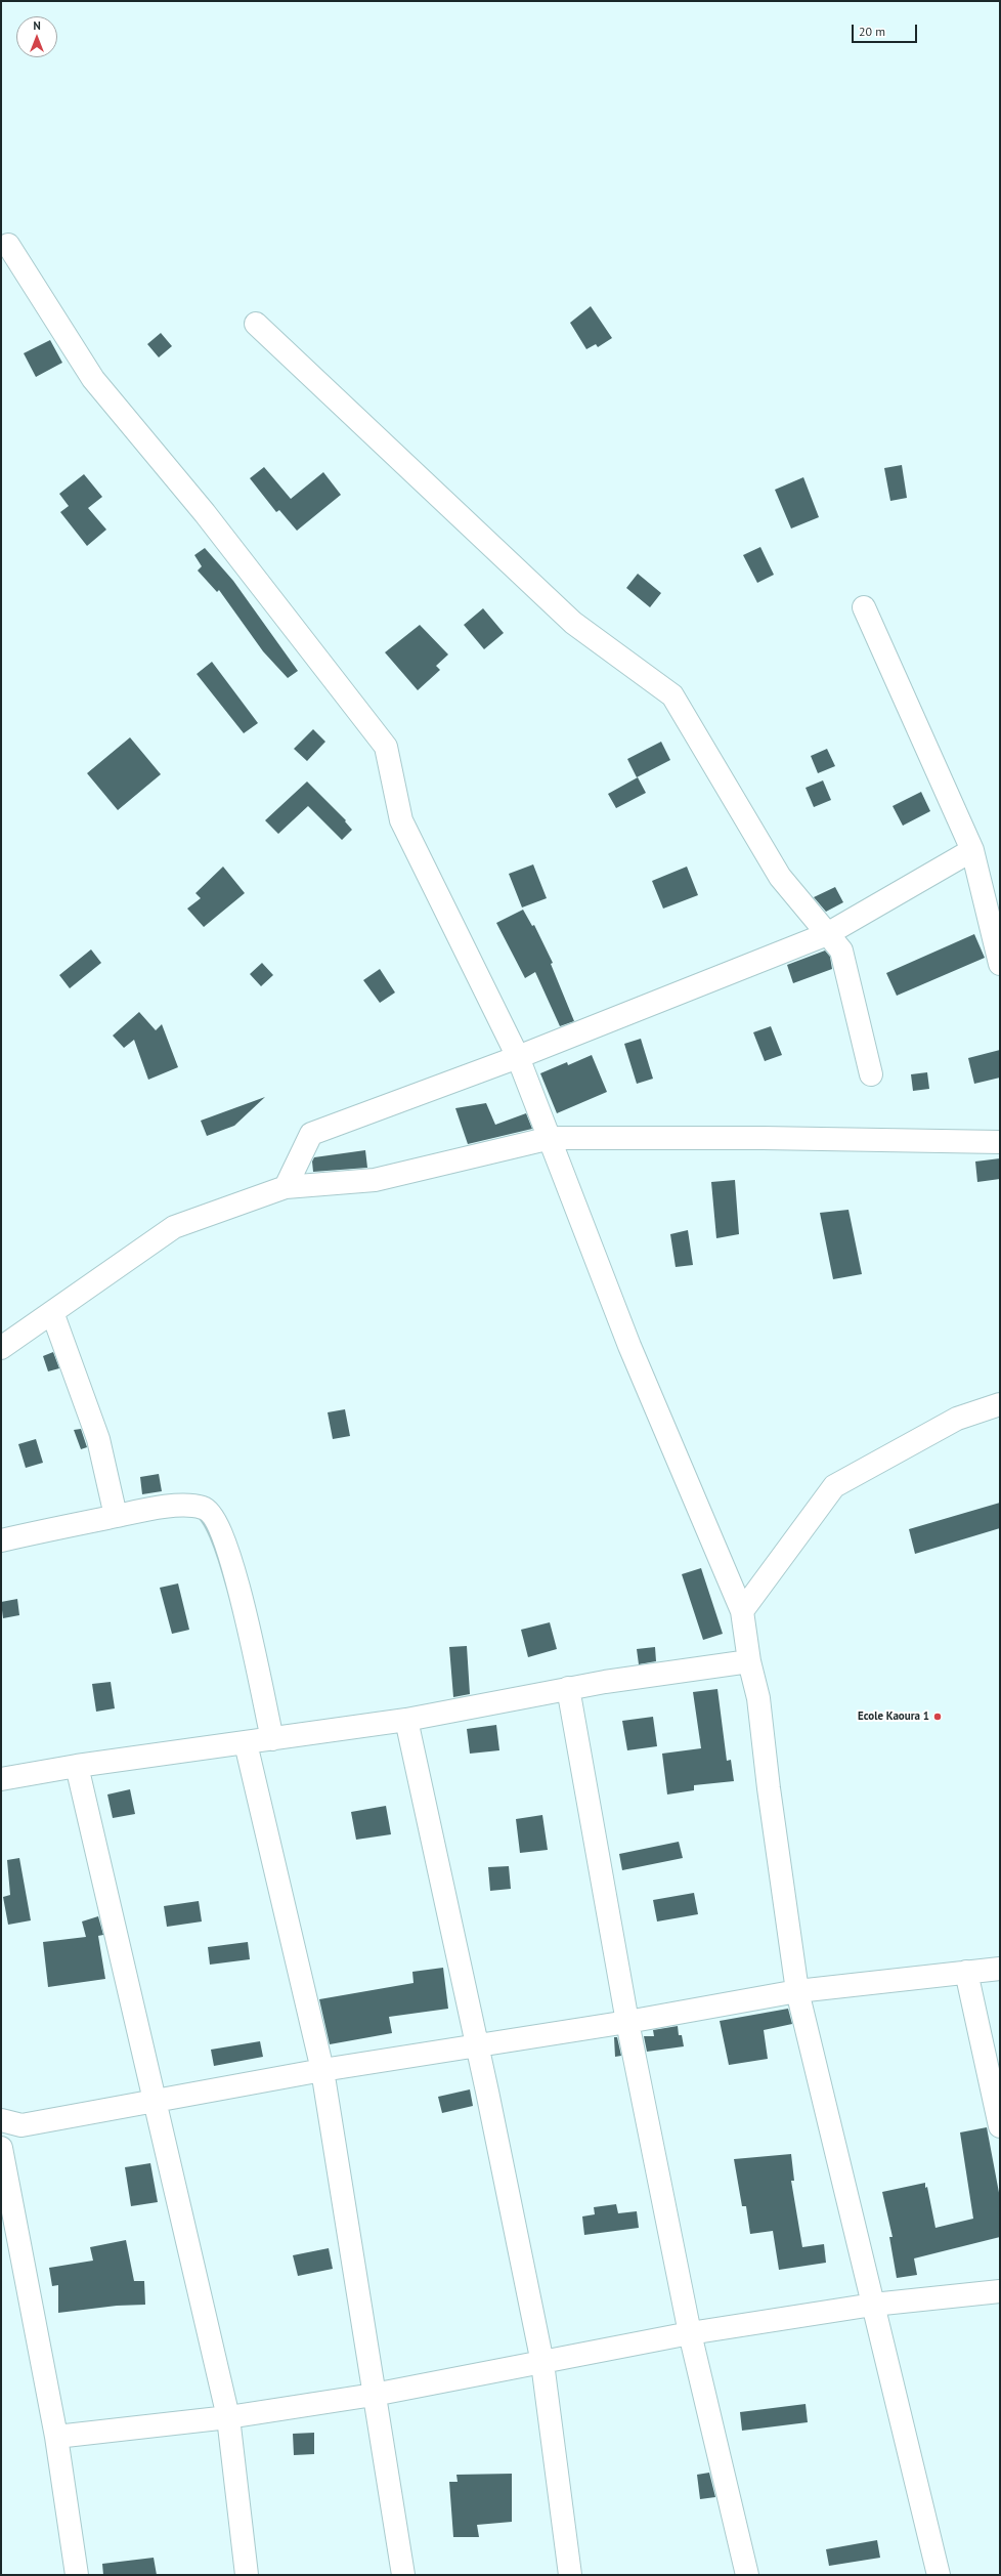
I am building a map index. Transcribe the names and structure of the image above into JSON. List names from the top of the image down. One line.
{"places":["Ecole Kaoura 1"],"scale_bar":"20 m","north":"top"}
